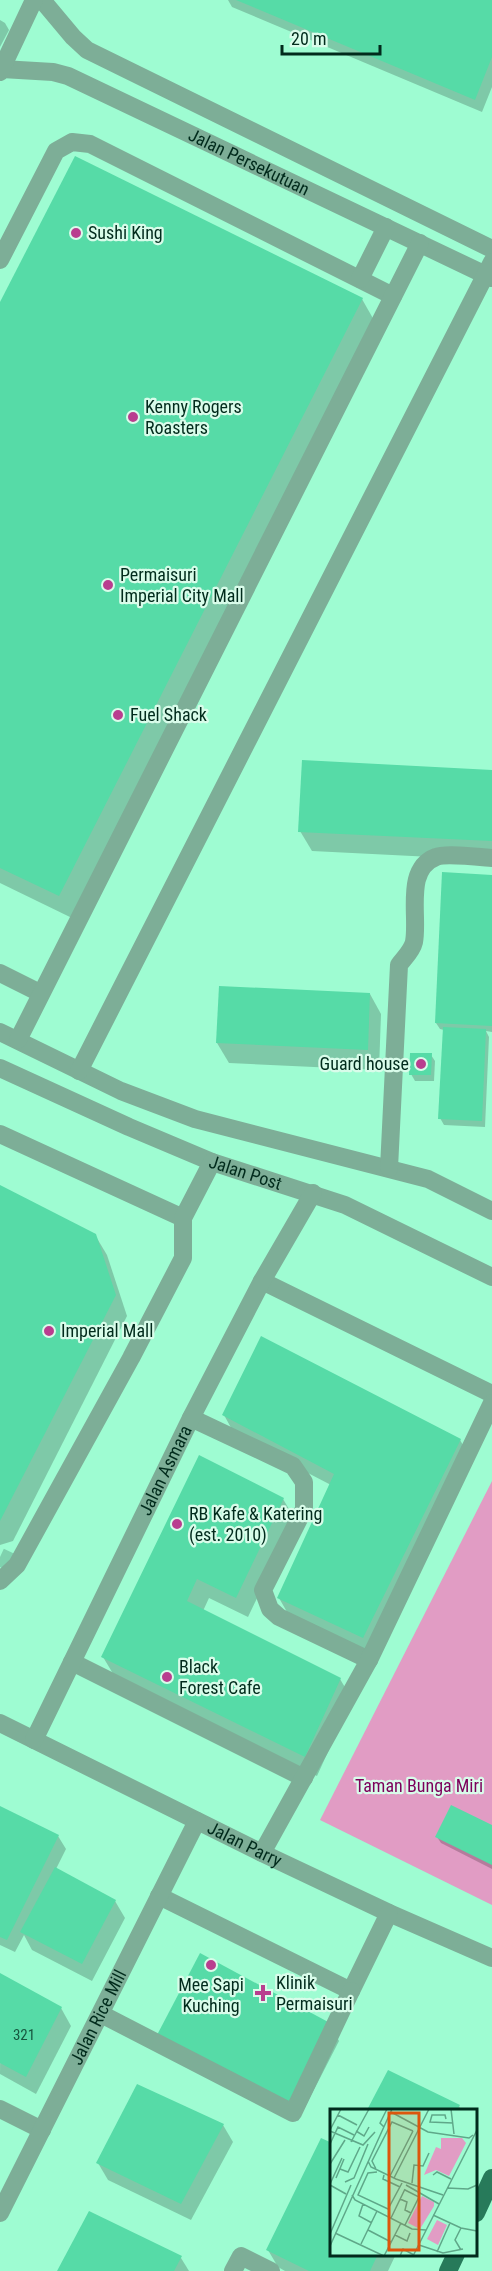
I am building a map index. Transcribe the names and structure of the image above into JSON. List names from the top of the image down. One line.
{"streets":{"street":["Jalan Persekutuan","Jalan Post","Jalan Asmara","Jalan Parry","Jalan Rice Mill"]},"crossings":[["Jalan Post","Jalan Asmara"],["Jalan Asmara","Jalan Parry"],["Jalan Parry","Jalan Rice Mill"]],"parks":["Taman Bunga Miri"],"places":{"other":["Sushi King","Kenny Rogers Roasters","Permaisuri Imperial City Mall","Fuel Shack","Guard house","Imperial Mall","RB Kafe & Katering (est. 2010)","Black Forest Cafe","Mee Sapi Kuching"],"health":["Klinik Permaisuri"]},"house_numbers":["321"],"scale_bar":"20 m"}
